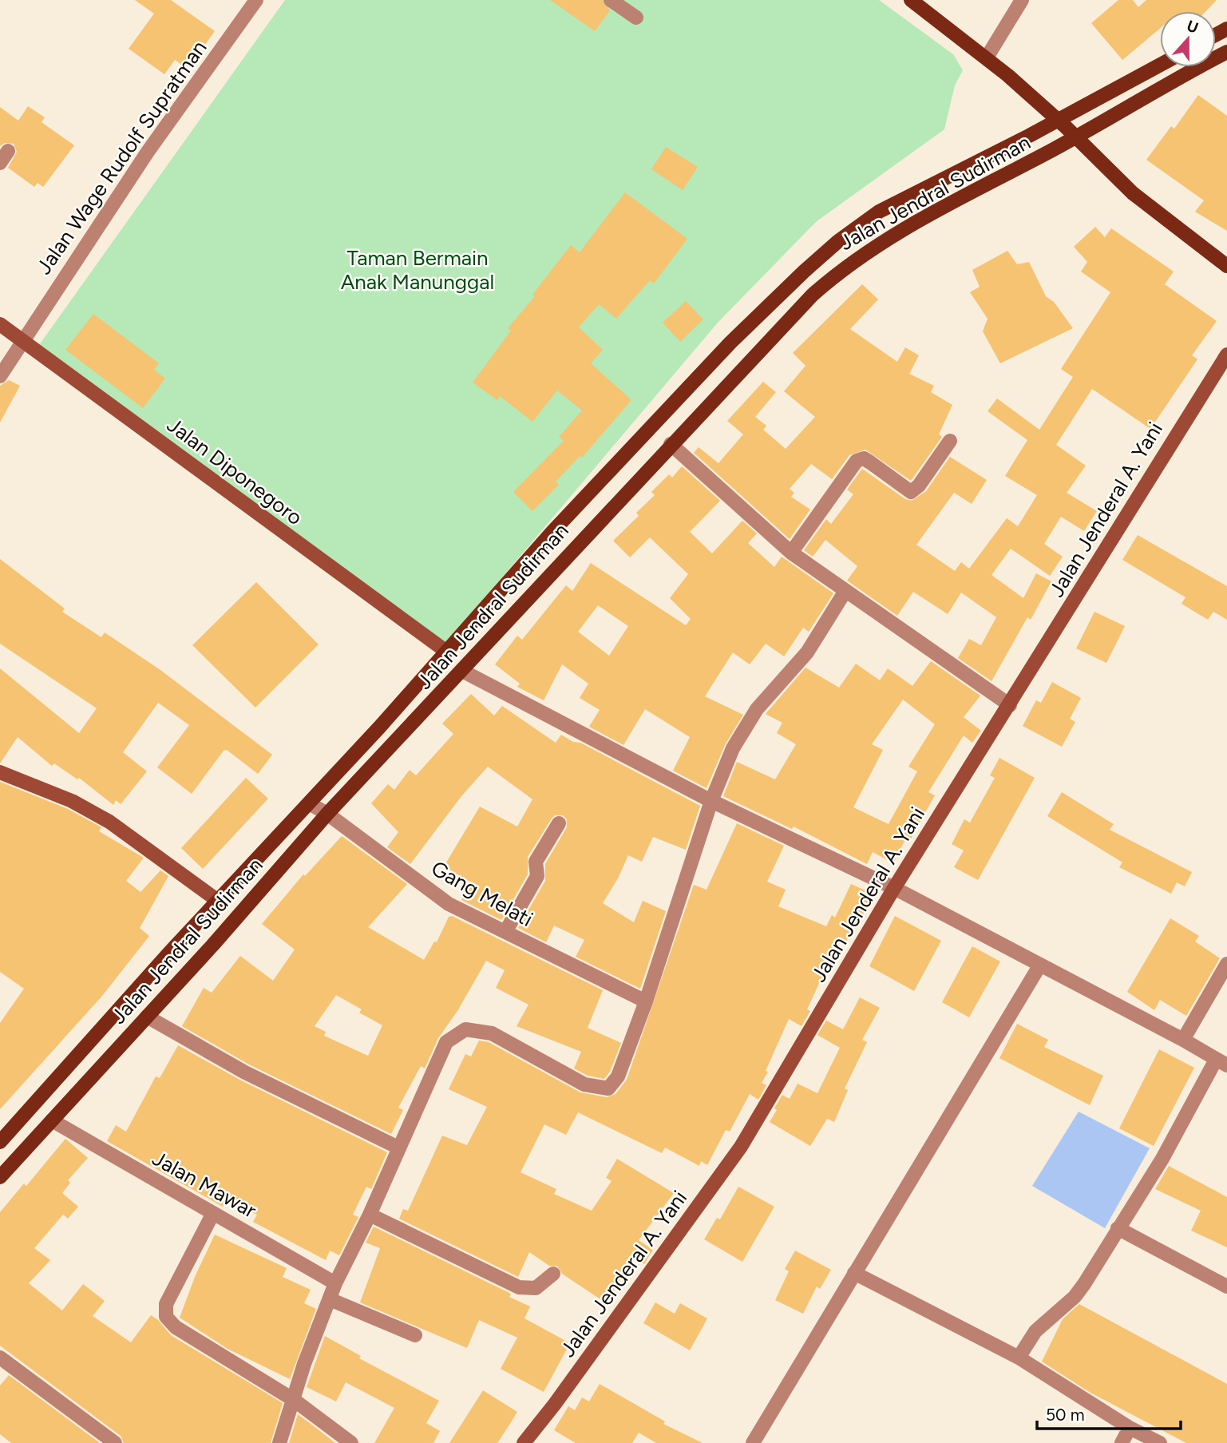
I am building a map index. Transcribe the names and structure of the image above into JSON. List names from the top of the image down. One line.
{"streets":{"main road":["Jalan Jendral Sudirman"],"street":["Jalan Wage Rudolf Supratman","Jalan Diponegoro","Jalan Jenderal A. Yani","Gang Melati","Jalan Mawar"]},"crossings":[["Jalan Wage Rudolf Supratman","Jalan Diponegoro"],["Jalan Jendral Sudirman","Jalan Diponegoro"],["Jalan Jendral Sudirman","Gang Melati"],["Jalan Jendral Sudirman","Jalan Mawar"]],"parks":["Taman Bermain Anak Manunggal"],"scale_bar":"50 m","north":"top"}
